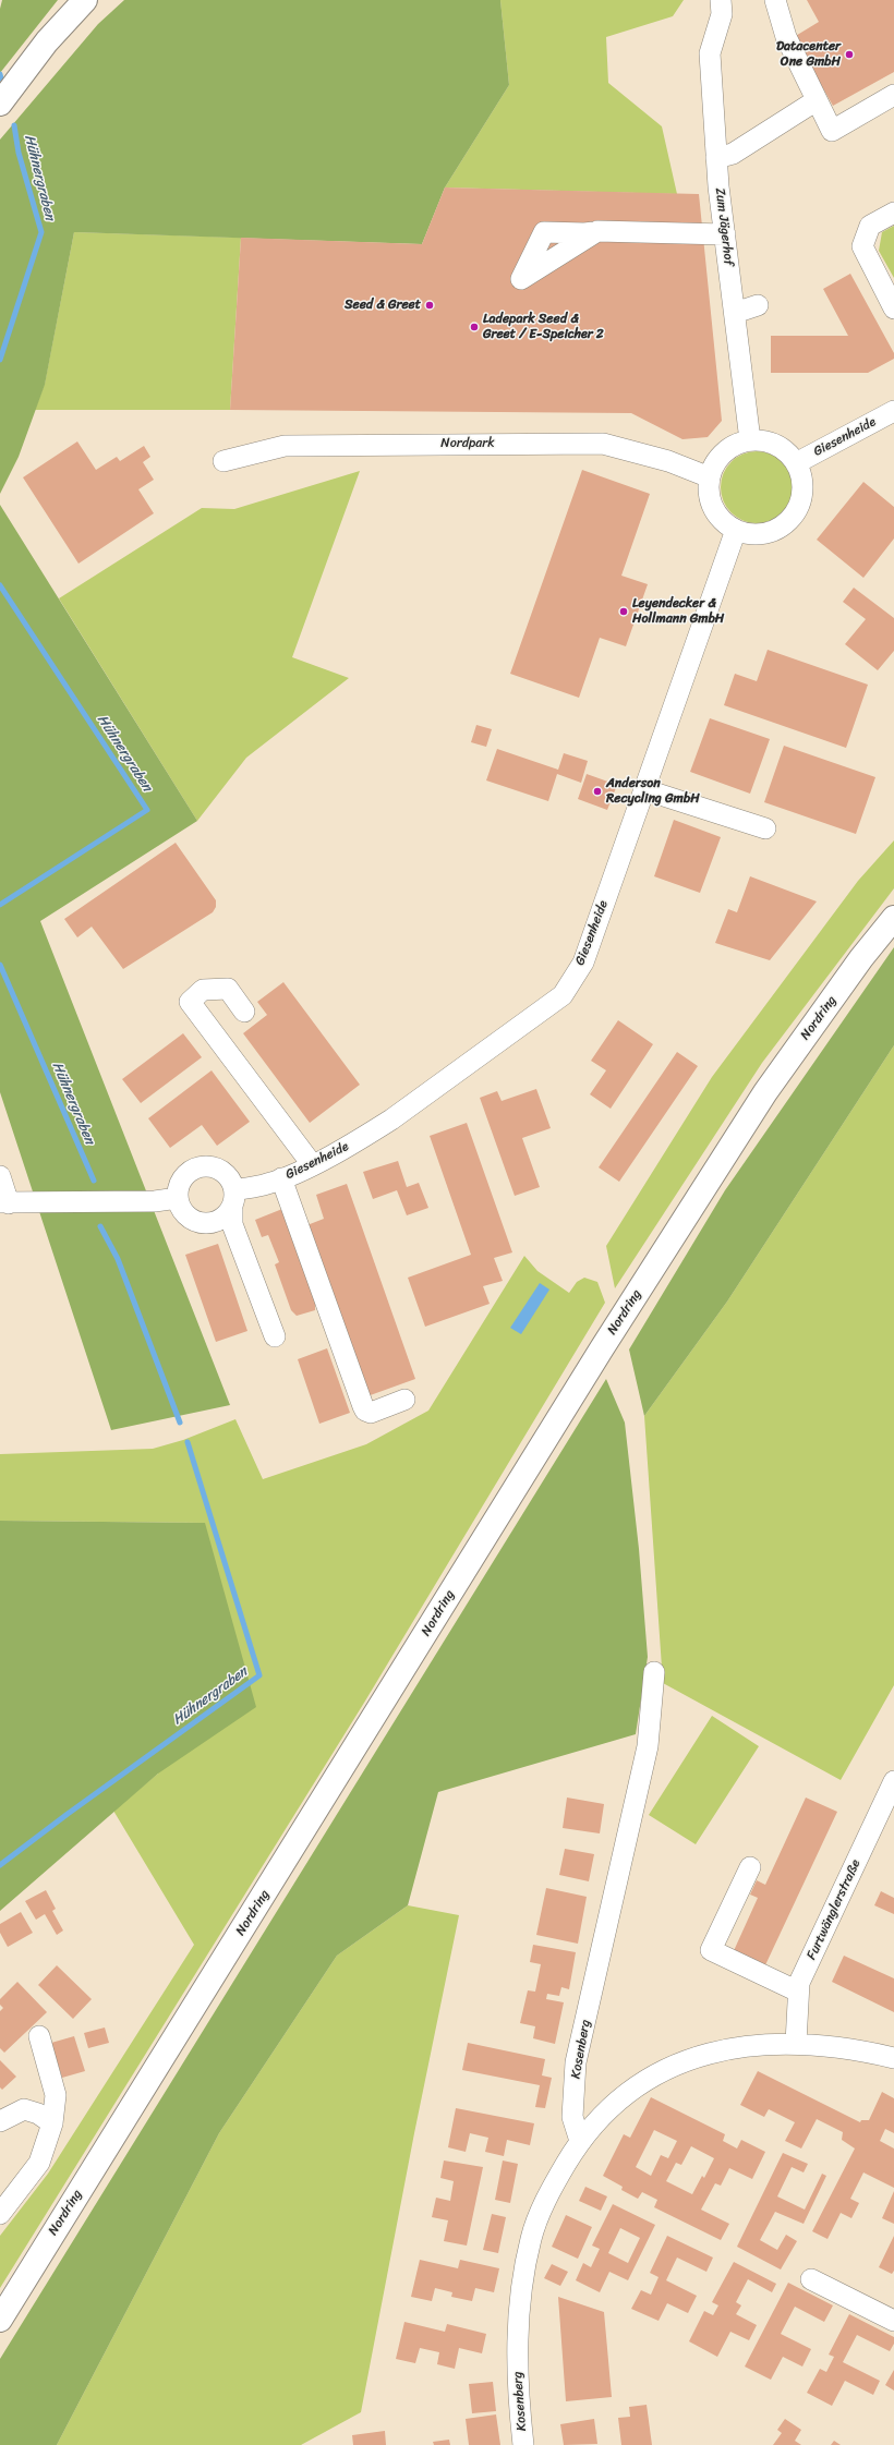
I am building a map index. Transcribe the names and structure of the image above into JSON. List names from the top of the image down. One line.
{"streets":{"main road":["Nordring"],"street":["Zum Jägerhof","Giesenheide","Nordpark","Furtwänglerstraße","Kosenberg"]},"crossings":[["Zum Jägerhof","Giesenheide"],["Zum Jägerhof","Nordpark"],["Giesenheide","Nordpark"]],"water":["Hühnergraben"],"places":["Datacenter One GmbH","Seed & Greet","Ladepark Seed & Greet / E-Speicher 2","Leyendecker & Hollmann GmbH","Anderson Recycling GmbH"]}
